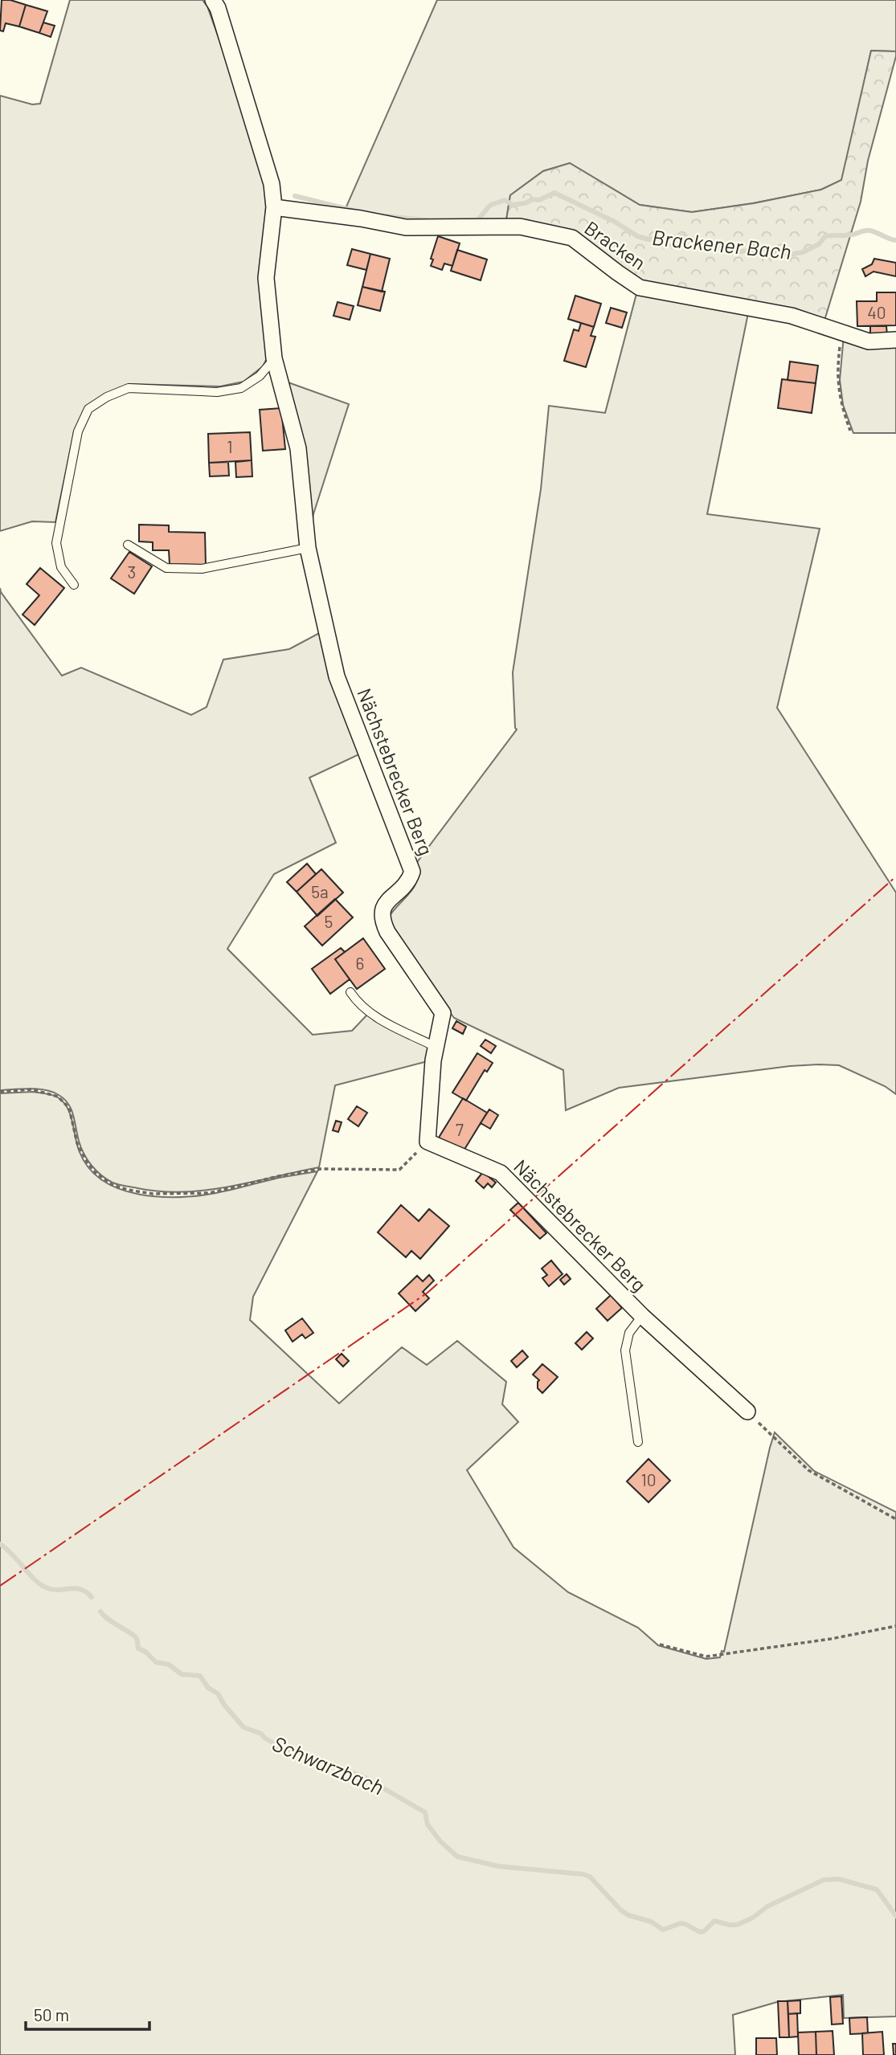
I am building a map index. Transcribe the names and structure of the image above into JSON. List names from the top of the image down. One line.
{"streets":{"street":["Bracken","Nächstebrecker Berg"]},"crossings":[["Bracken","Nächstebrecker Berg"]],"water":["Brackener Bach","Schwarzbach"],"house_numbers":["40","1","3","5a","5","6","7","10"],"scale_bar":"50 m"}
